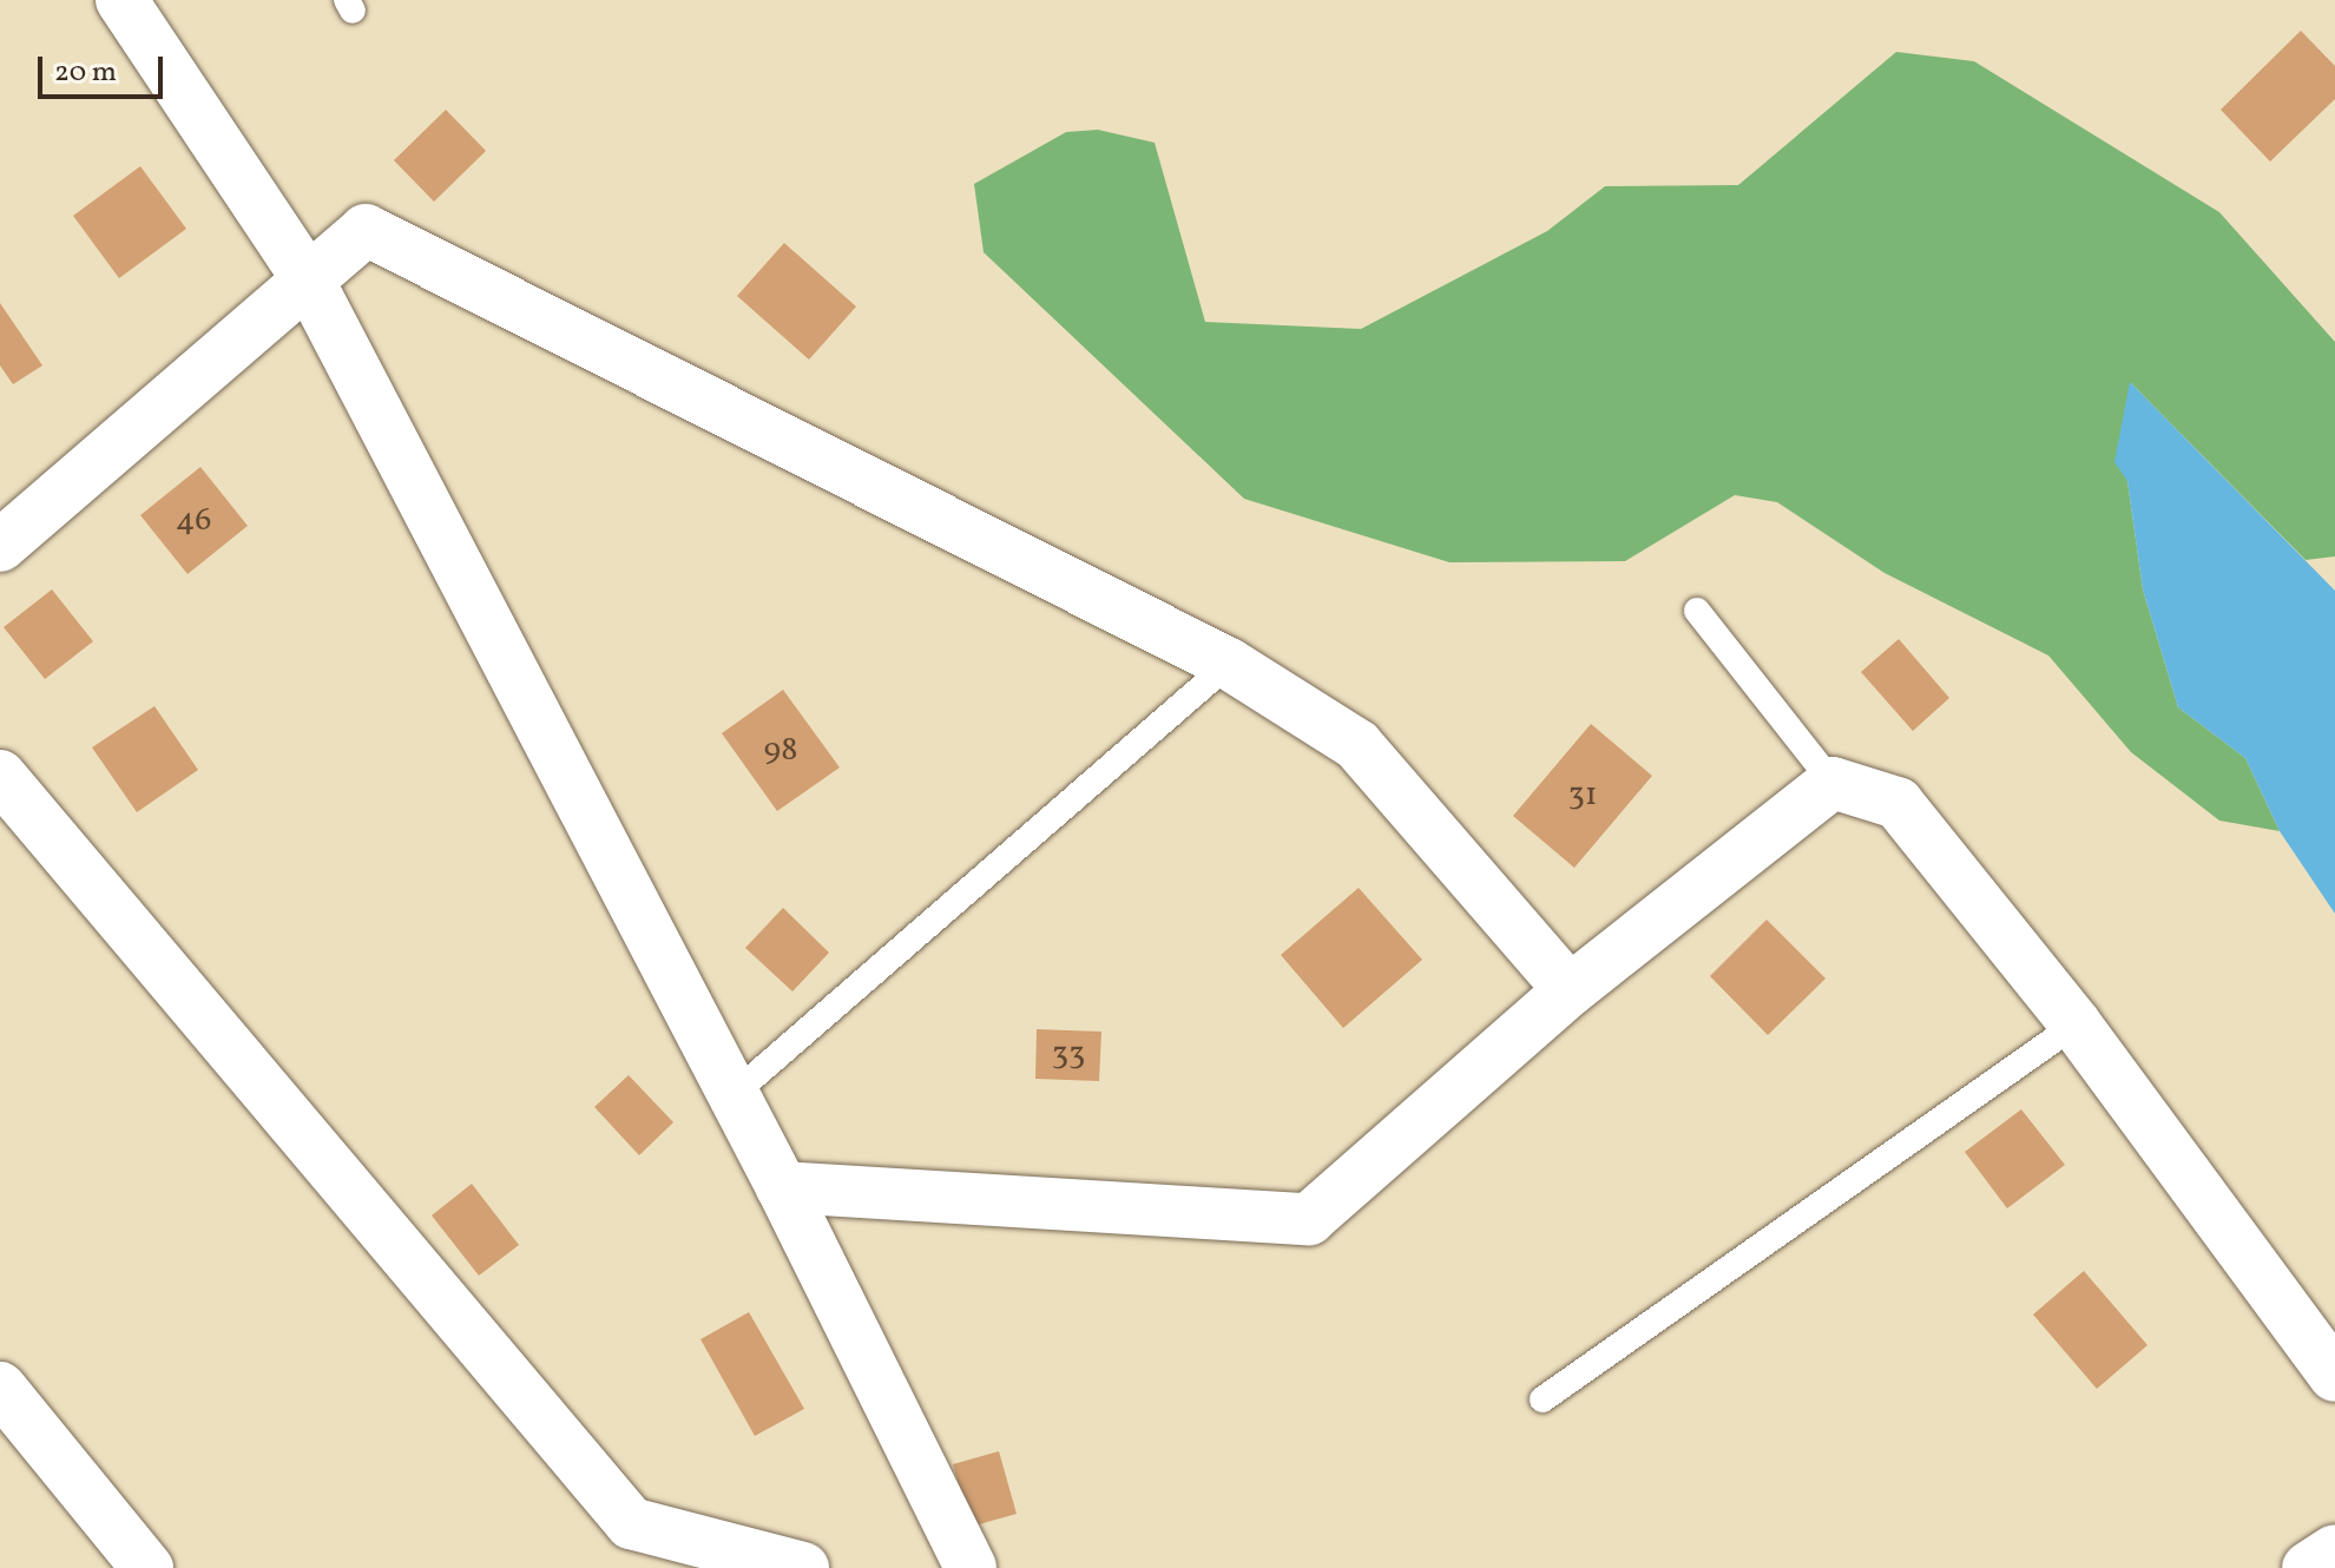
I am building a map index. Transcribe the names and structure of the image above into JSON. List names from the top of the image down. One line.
{"house_numbers":["46","98","31","33"],"scale_bar":"20 m"}
